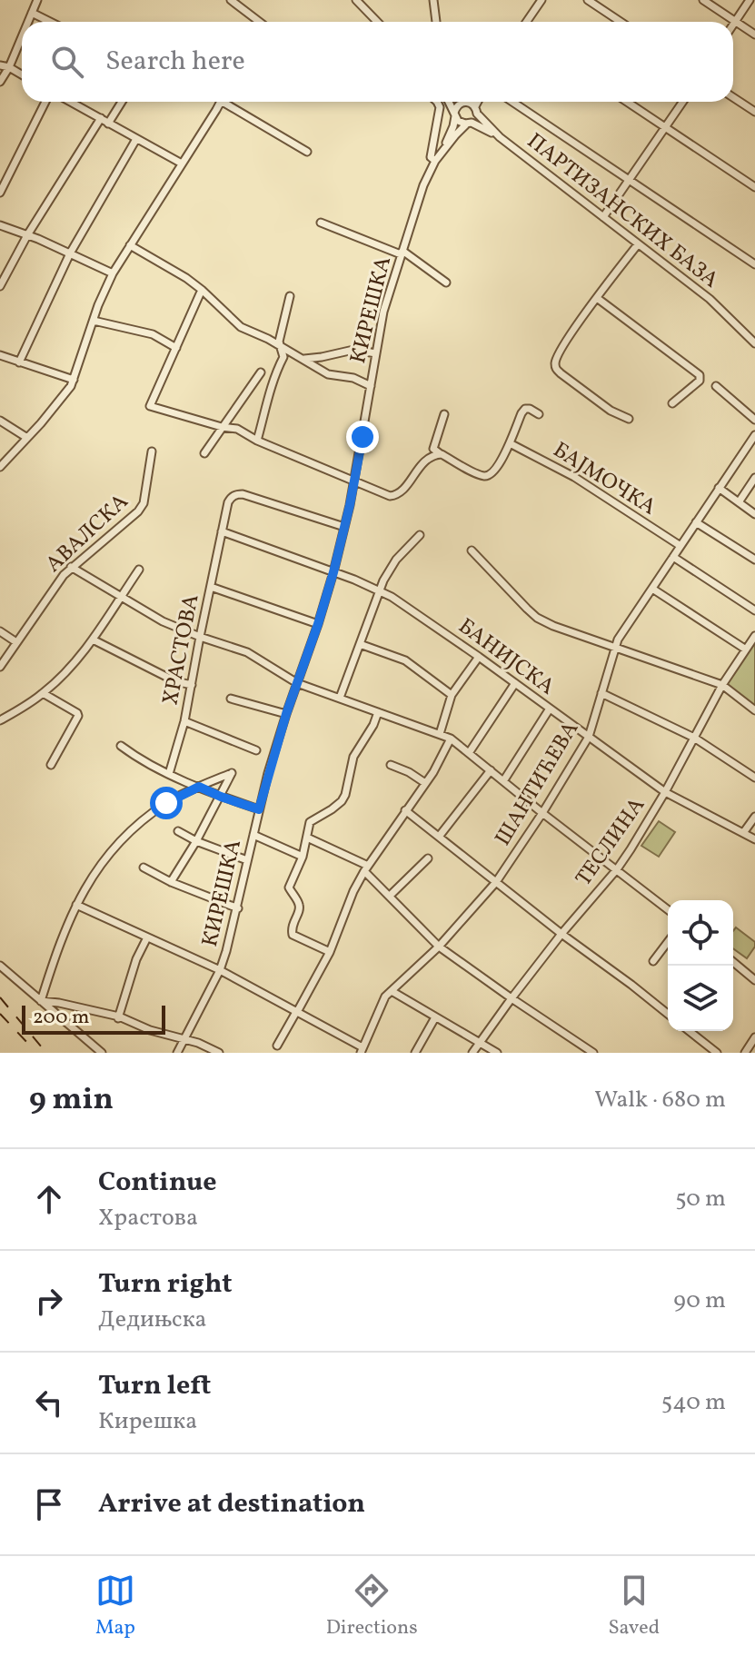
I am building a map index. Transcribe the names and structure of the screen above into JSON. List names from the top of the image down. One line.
{"streets":{"street":["ПАРТИЗАНСКИХ БАЗА","КИРЕШКА","БАЈМОЧКА","АВАЛСКА","ХРАСТОВА","БАНИЈСКА","ШАНТИЋЕВА","ТЕСЛИНА"]},"crossings":[["ПАРТИЗАНСКИХ БАЗА","КИРЕШКА"],["КИРЕШКА","БАНИЈСКА"],["БАЈМОЧКА","ШАНТИЋЕВА"],["ХРАСТОВА","БАНИЈСКА"],["БАНИЈСКА","ШАНТИЋЕВА"],["БАНИЈСКА","ТЕСЛИНА"]],"scale_bar":"200 m","page":{"search":"Search here","scale":"200 m","heading":["9 min","Walk · 680 m"],"list":[["Continue","Храстова","50 m"],["Turn right","Дедињска","90 m"],["Turn left","Кирешка","540 m"],"Arrive at destination"],"nav":["Map","Directions","Saved"]}}
